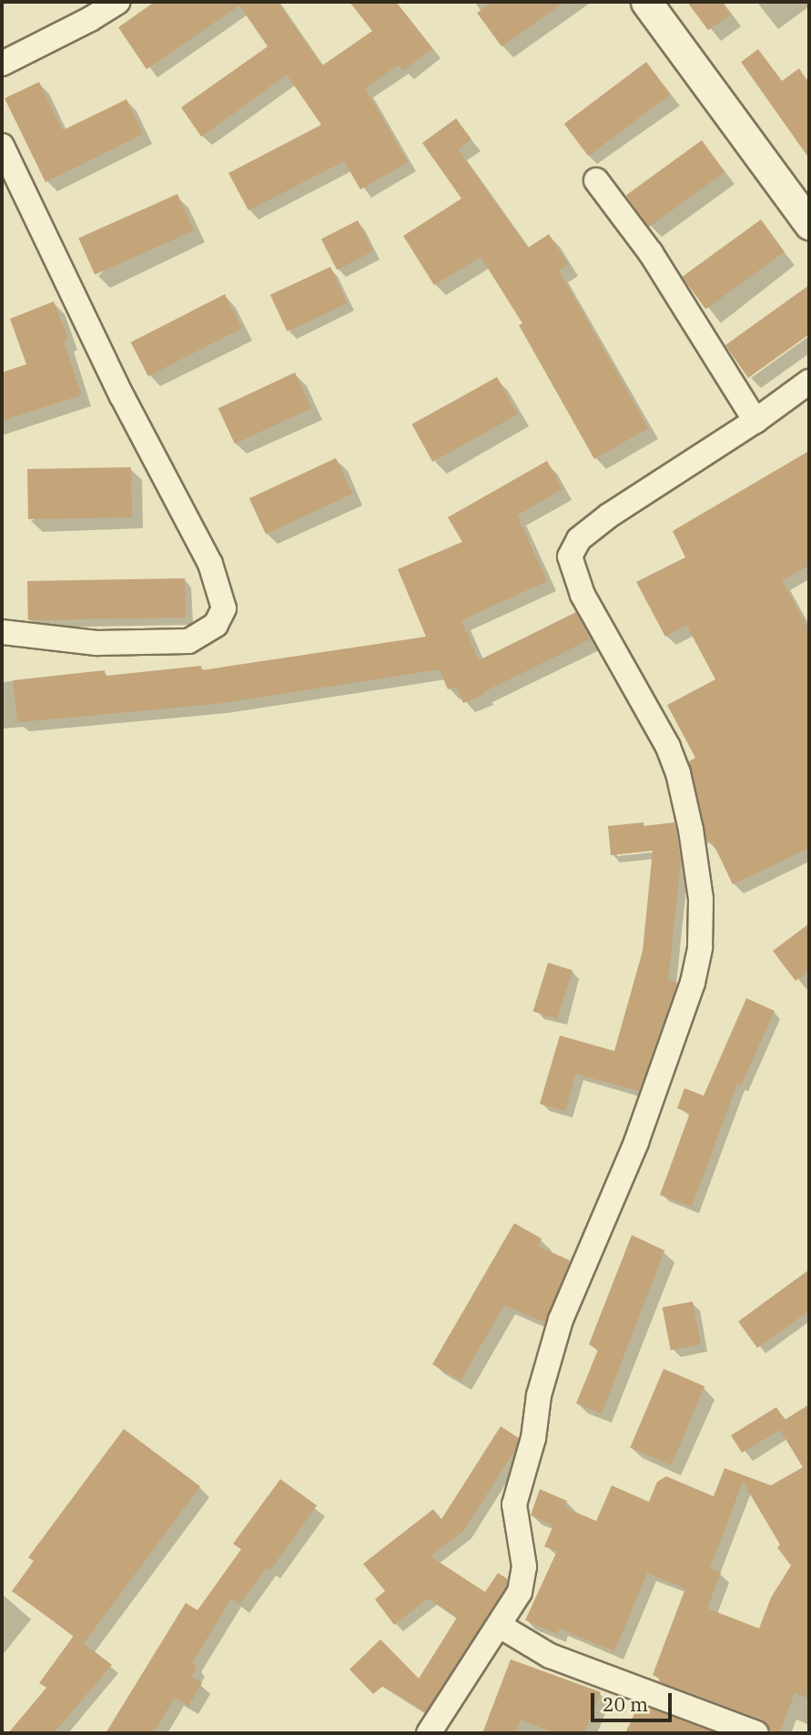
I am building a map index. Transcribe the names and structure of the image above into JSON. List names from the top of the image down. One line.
{"scale_bar":"20 m"}
